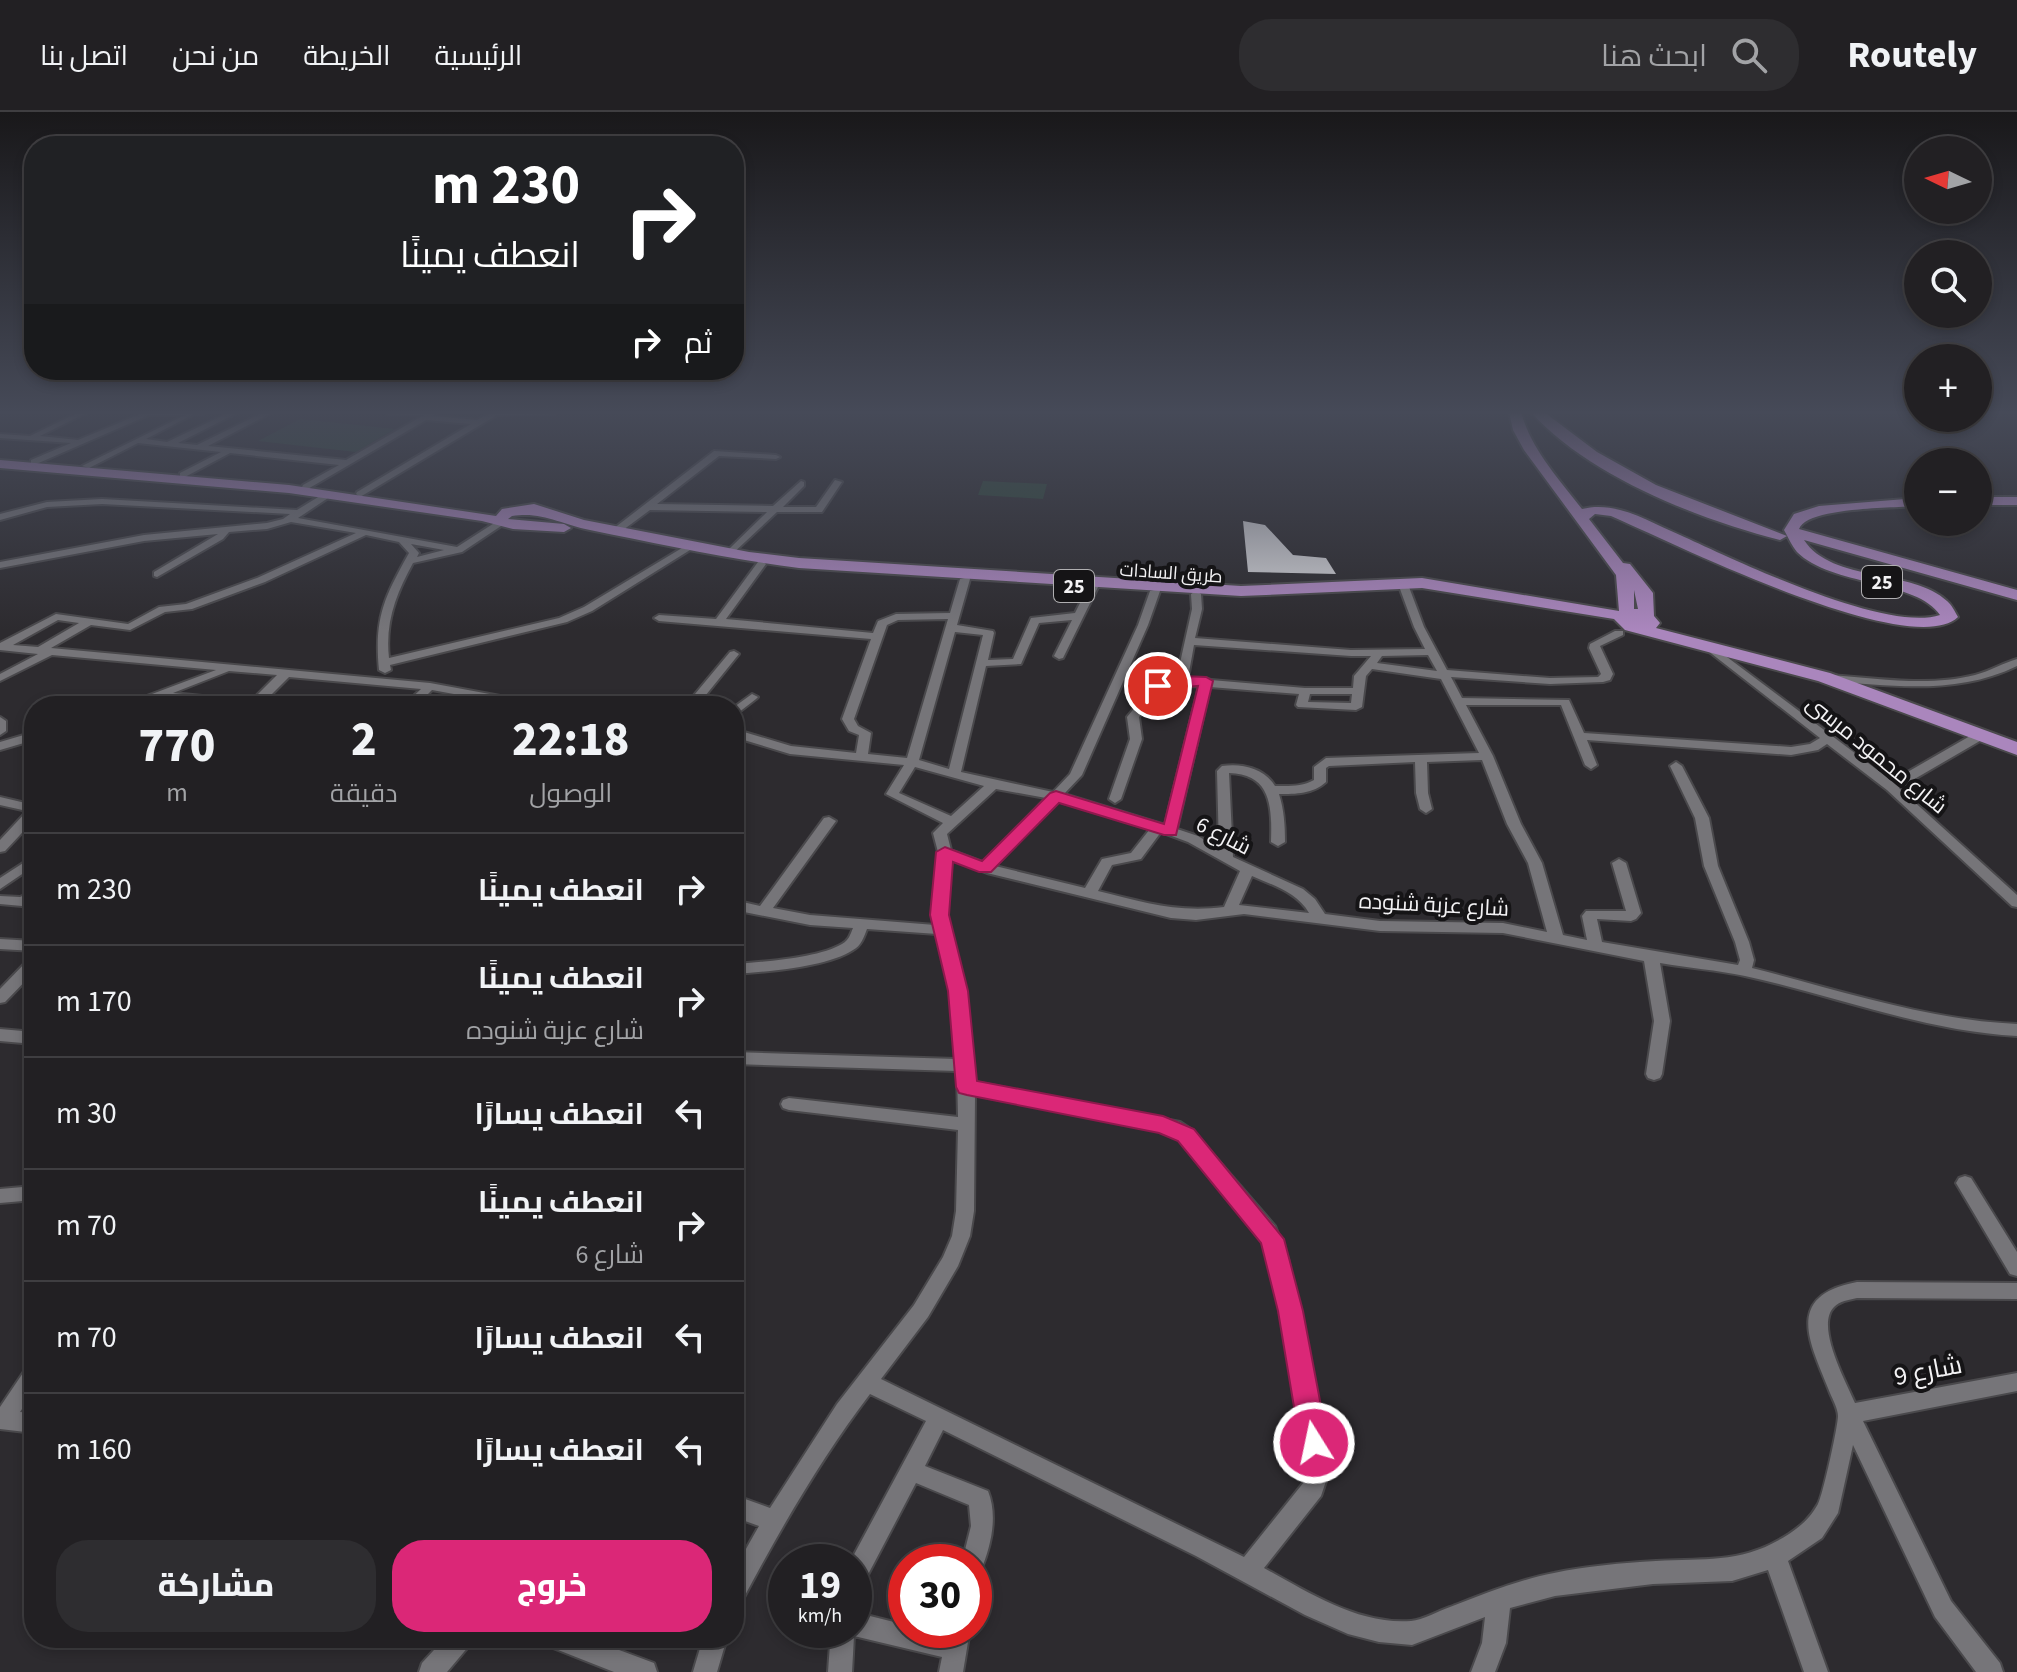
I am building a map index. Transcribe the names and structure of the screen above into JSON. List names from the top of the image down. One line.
{"streets":{"main road":["طريق السادات","25"],"street":["شارع محمود مرسى","شارع 6","شارع عزبة شنوده","شارع 9"]},"crossings":[["طريق السادات","شارع محمود مرسى"],["شارع 6","شارع عزبة شنوده"]],"north":"left","page":{"header":"Routely","search":"ابحث هنا","nav":["الرئيسية","الخريطة","من نحن","اتصل بنا"],"map_buttons":["+","−"],"turn":["230 m","انعطف يمينًا"],"then":"ثم","eta":["22:18","الوصول","2","دقيقة","770","m"],"list":[{"name":"انعطف يمينًا","value":"230 m"},{"name":"انعطف يمينًا","note":"شارع عزبة شنوده","value":"170 m"},{"name":"انعطف يسارًا","value":"30 m"},{"name":"انعطف يمينًا","note":"شارع 6","value":"70 m"},{"name":"انعطف يسارًا","value":"70 m"},{"name":"انعطف يسارًا","value":"160 m"}],"buttons":["خروج","مشاركة"],"speed":"19 km/h","limit":"30"}}
